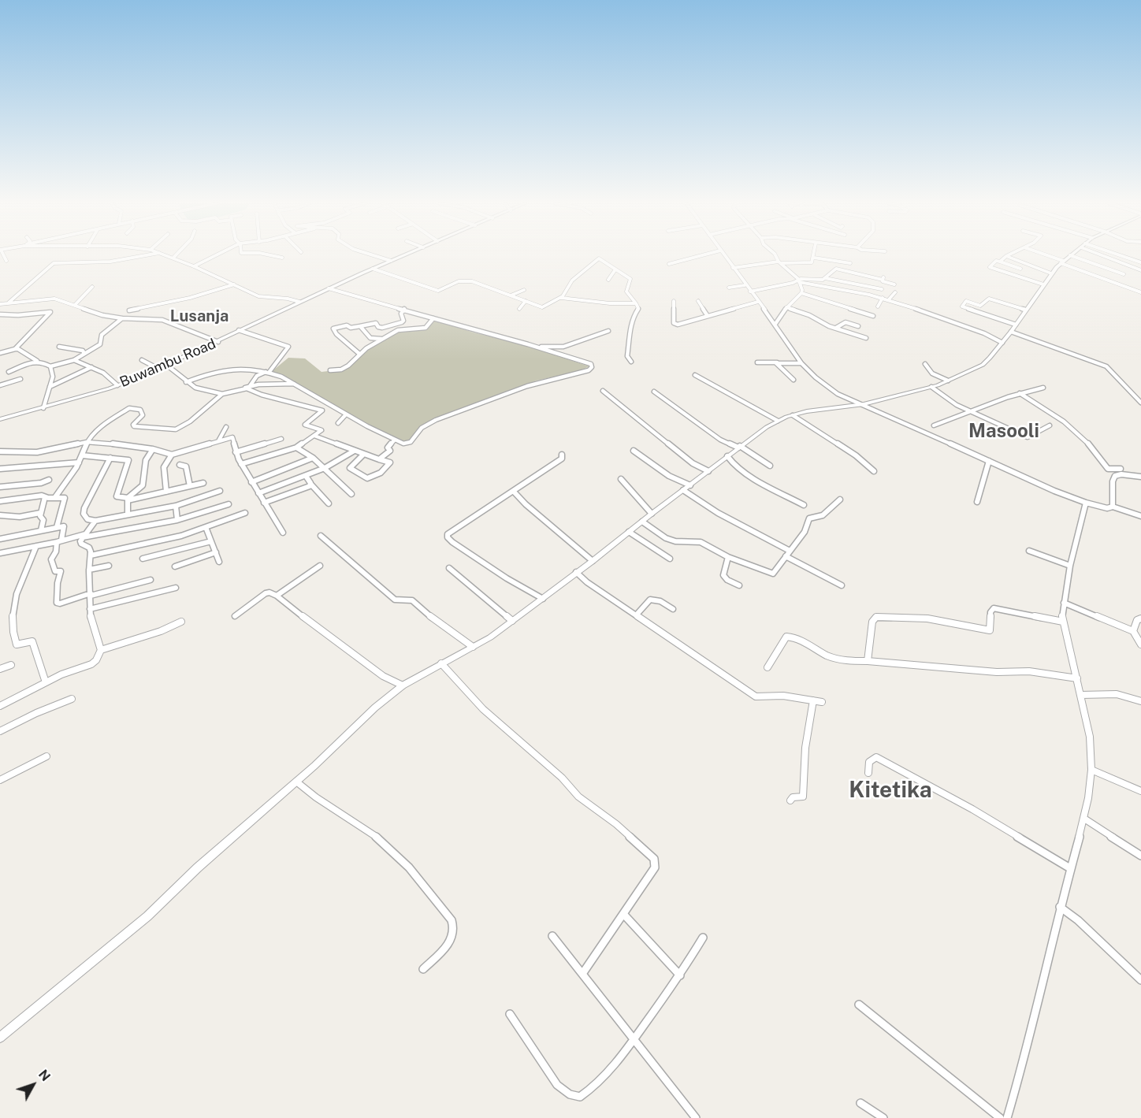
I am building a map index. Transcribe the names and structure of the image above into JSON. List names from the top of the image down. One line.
{"streets":{"street":["Buwambu Road"]},"districts":["Lusanja","Masooli","Kitetika"],"north":"top right"}
